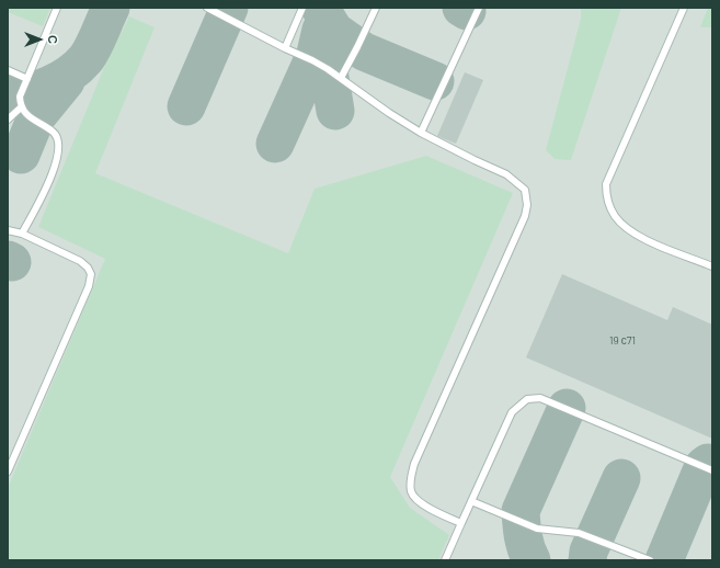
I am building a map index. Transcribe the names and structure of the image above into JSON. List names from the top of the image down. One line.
{"house_numbers":["19 с71"],"north":"right"}
